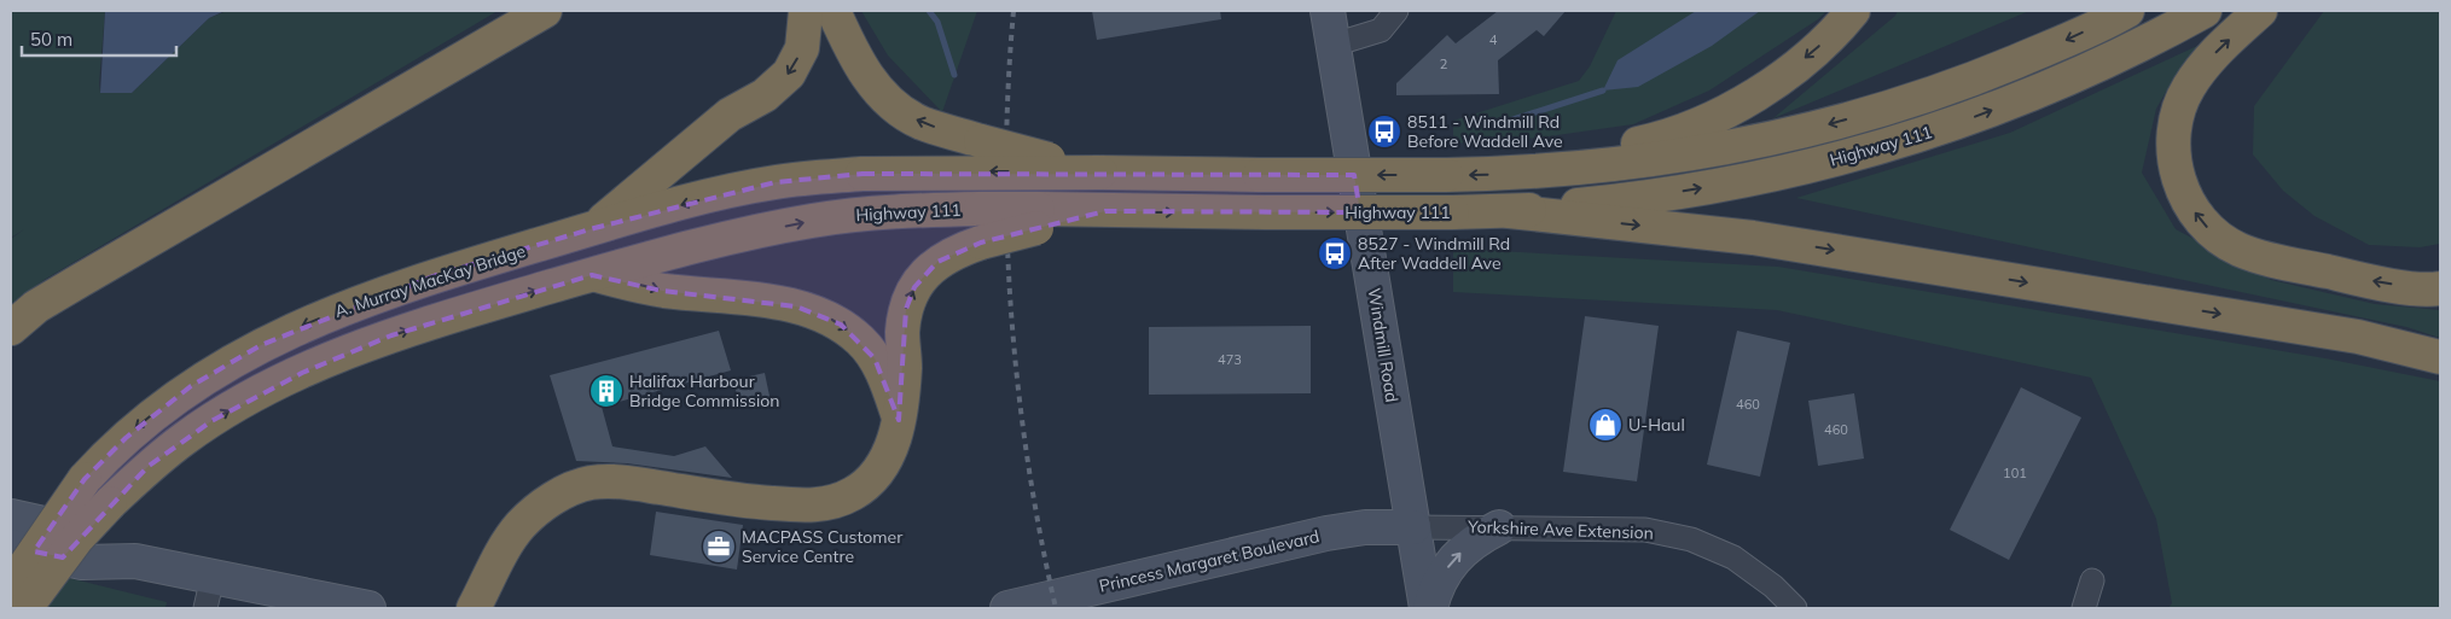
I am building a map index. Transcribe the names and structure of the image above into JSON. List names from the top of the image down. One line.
{"streets":{"highway":["Highway 111","A. Murray MacKay Bridge"],"street":["Windmill Road","Yorkshire Ave Extension","Princess Margaret Boulevard"]},"crossings":[["Highway 111","A. Murray MacKay Bridge"],["Windmill Road","Yorkshire Ave Extension"],["Windmill Road","Princess Margaret Boulevard"],["Yorkshire Ave Extension","Princess Margaret Boulevard"]],"places":{"bus stop":["8511 - Windmill Rd Before Waddell Ave","8527 - Windmill Rd After Waddell Ave"],"building":["Halifax Harbour Bridge Commission"],"shop":["U-Haul"],"office":["MACPASS Customer Service Centre"]},"house_numbers":["4","2","473","460","460","101"],"scale_bar":"50 m"}
